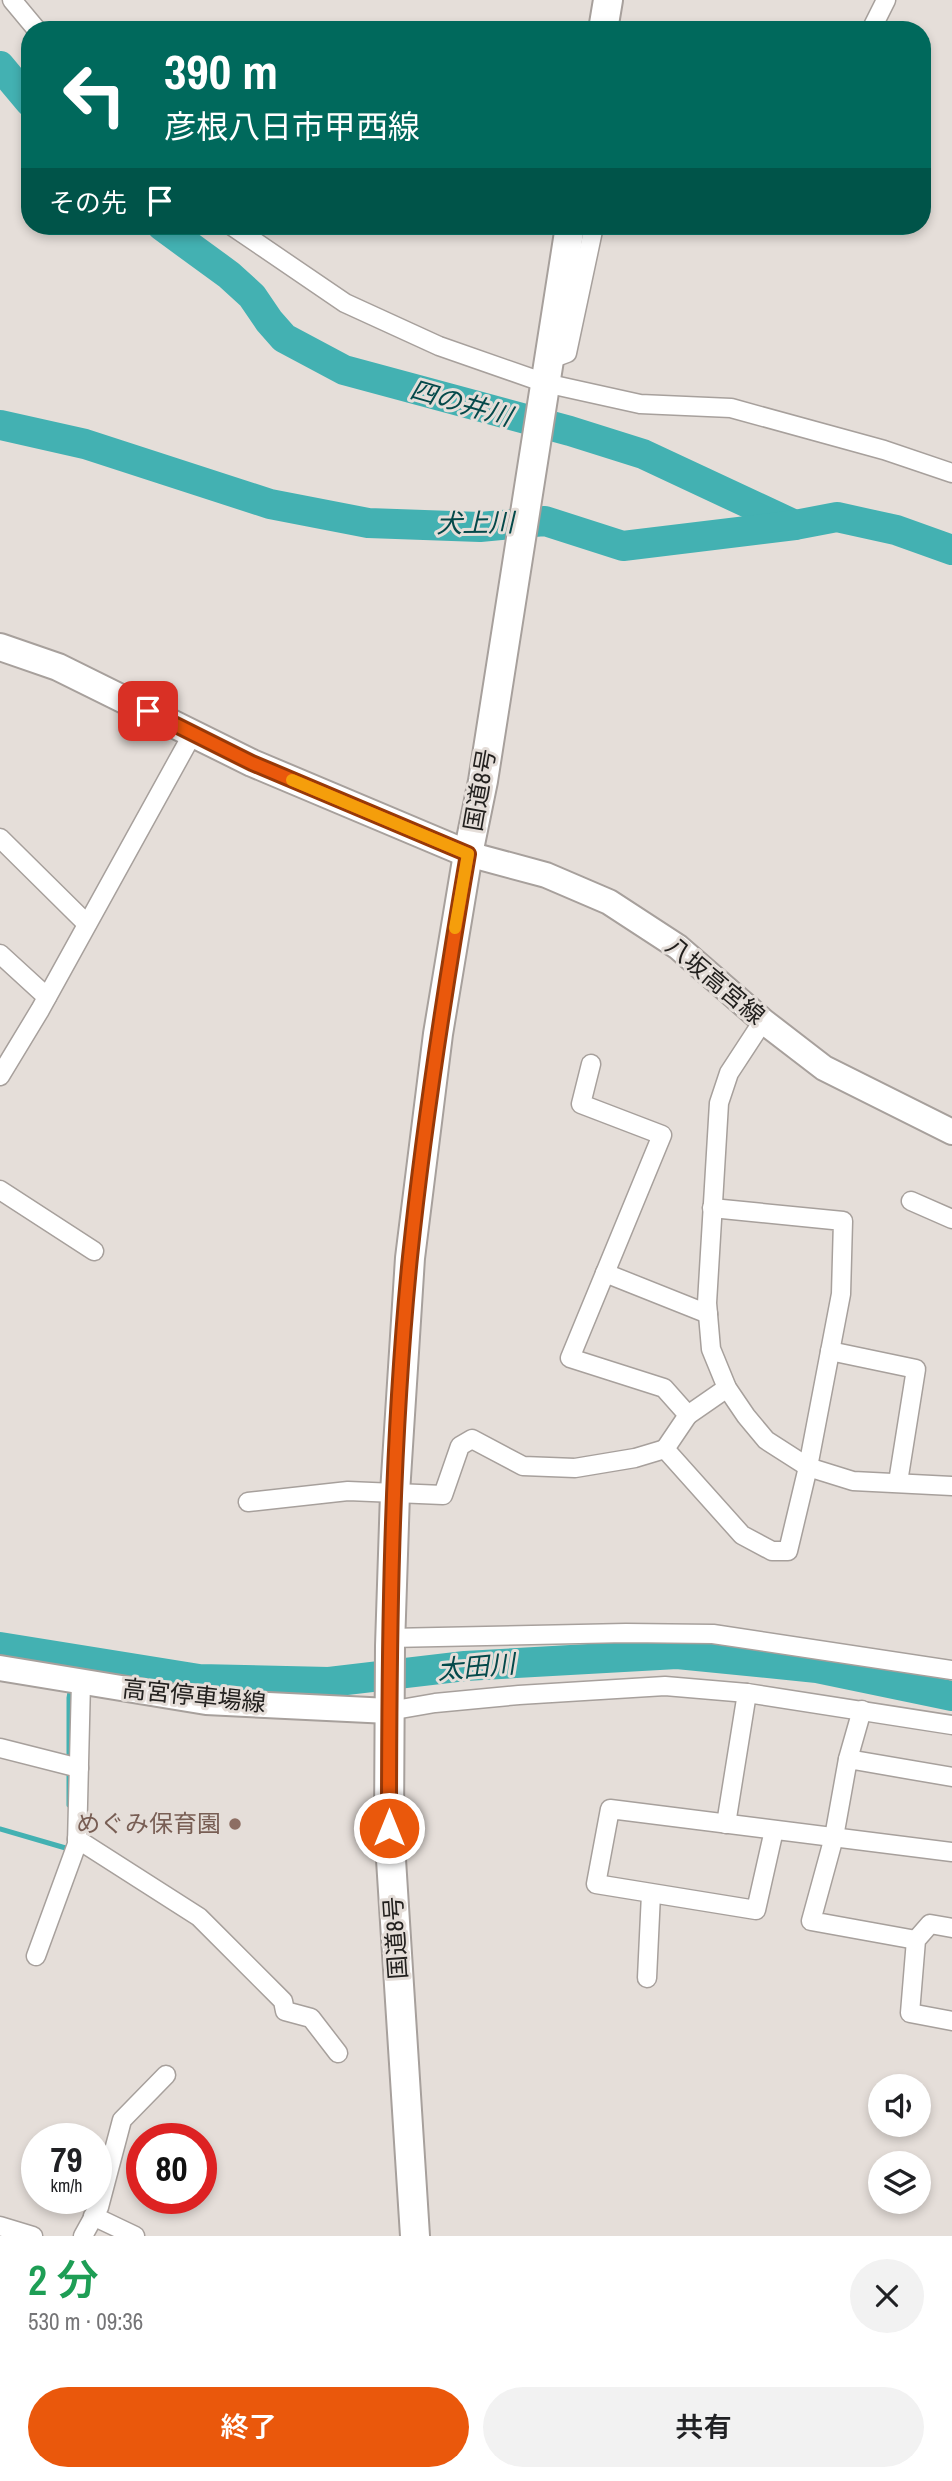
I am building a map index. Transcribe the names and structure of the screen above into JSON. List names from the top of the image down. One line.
{"streets":{"highway":["国道8号"],"main road":["八坂高宮線","高宮停車場線"]},"crossings":[["国道8号","八坂高宮線"],["国道8号","高宮停車場線"]],"water":["四の井川","犬上川","太田川"],"places":["めぐみ保育園"],"page":{"turn":["390 m","彦根八日市甲西線"],"then":"その先","speed":"79 km/h","limit":"80","heading":["2 分","530 m · 09:36"],"buttons":["終了","共有"]}}
